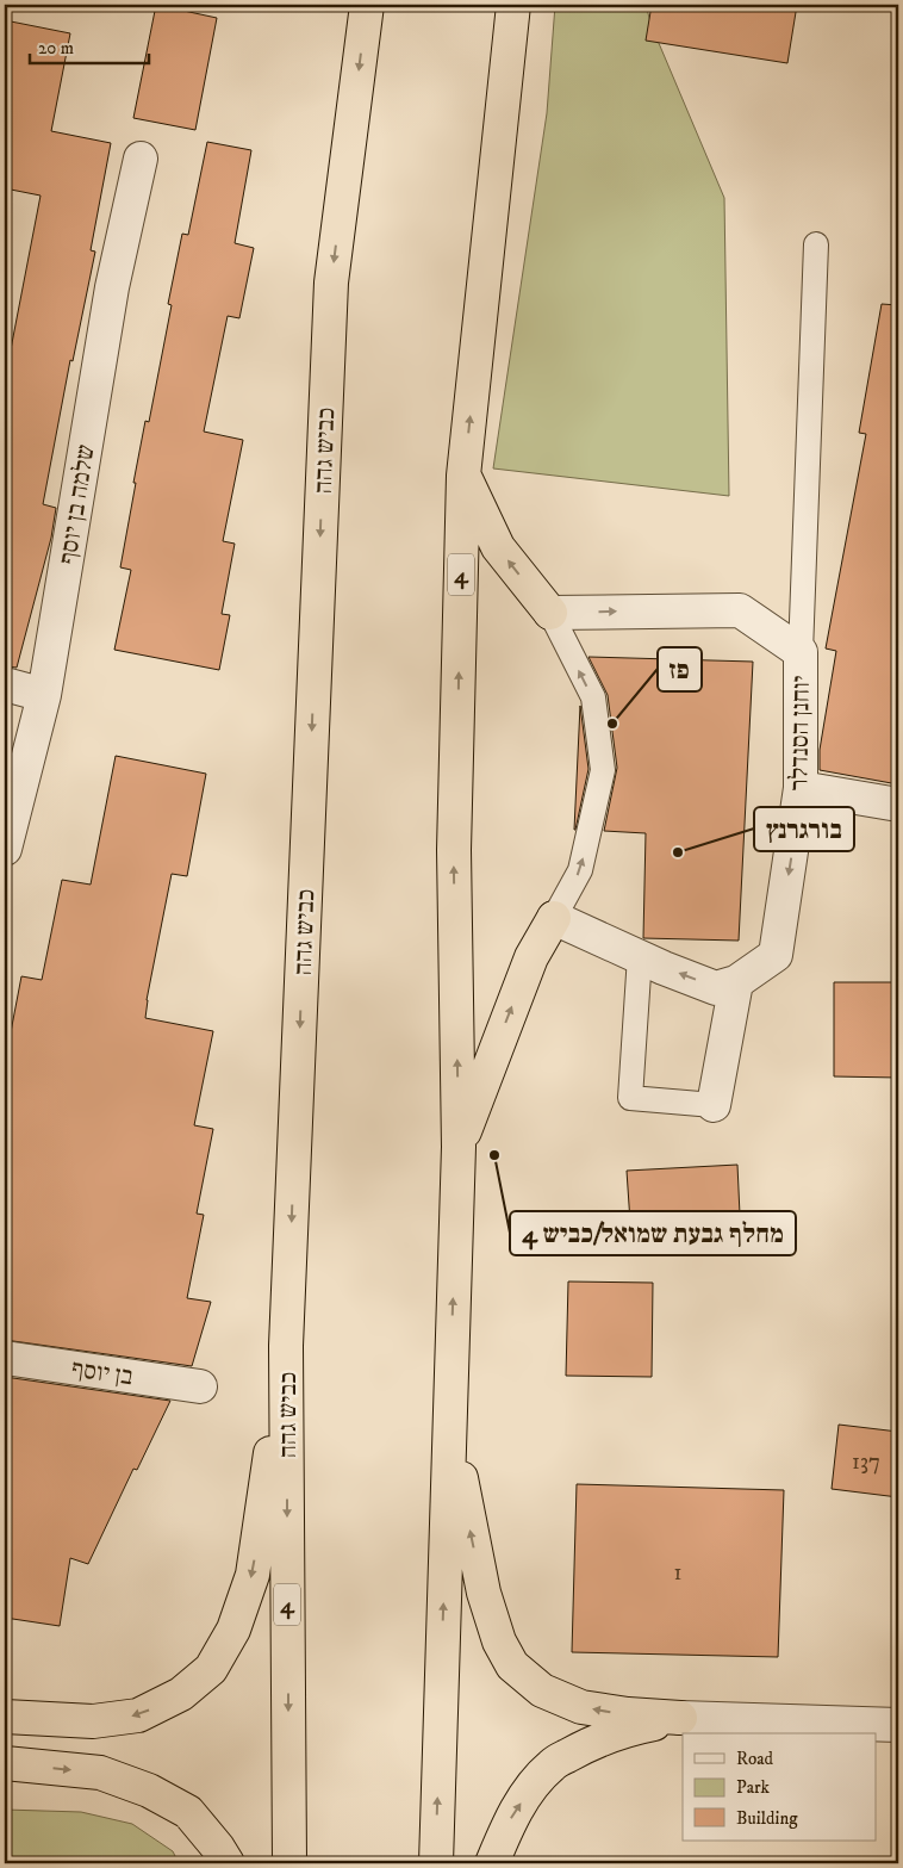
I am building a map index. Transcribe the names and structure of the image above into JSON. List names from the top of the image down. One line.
{"streets":{"highway":["כביש גהה","4"],"street":["שלמה בן יוסף","יוחנן הסנדלר","בן יוסף"]},"places":["פז","בורגרנץ","מחלף גבעת שמואל/כביש 4"],"house_numbers":["137","1"],"legend":["Road","Park","Building"],"scale_bar":"20 m"}
